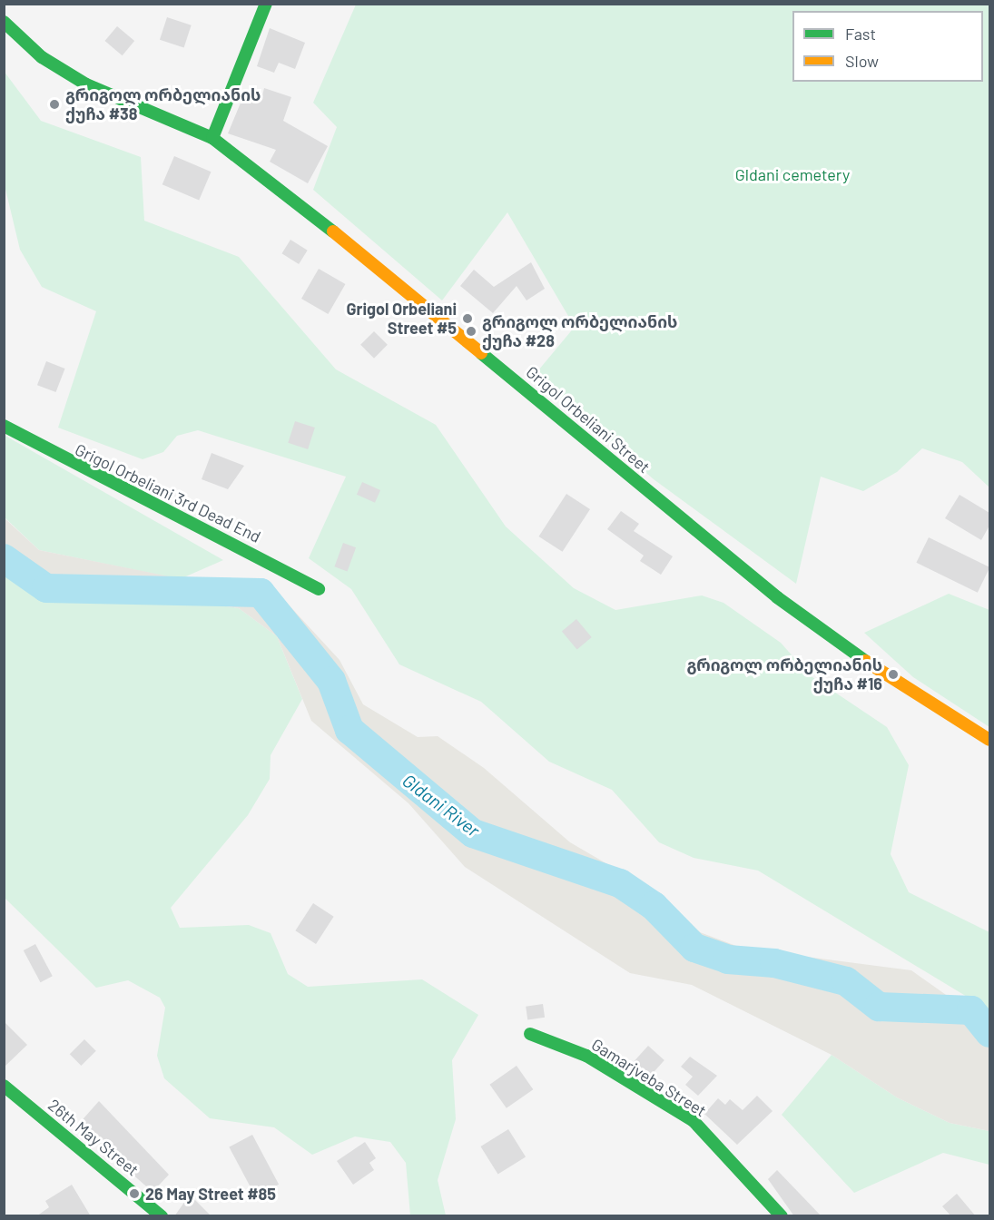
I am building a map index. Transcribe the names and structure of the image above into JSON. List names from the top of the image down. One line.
{"streets":{"main road":["Grigol Orbeliani Street","Grigol Orbeliani 3rd Dead End","Gamarjveba Street","26th May Street"]},"water":["Gldani River"],"parks":["Gldani cemetery"],"places":["გრიგოლ ორბელიანის ქუჩა #38","Grigol Orbeliani Street #5","გრიგოლ ორბელიანის ქუჩა #28","გრიგოლ ორბელიანის ქუჩა #16","26 May Street #85"],"legend":["Fast","Slow"]}
